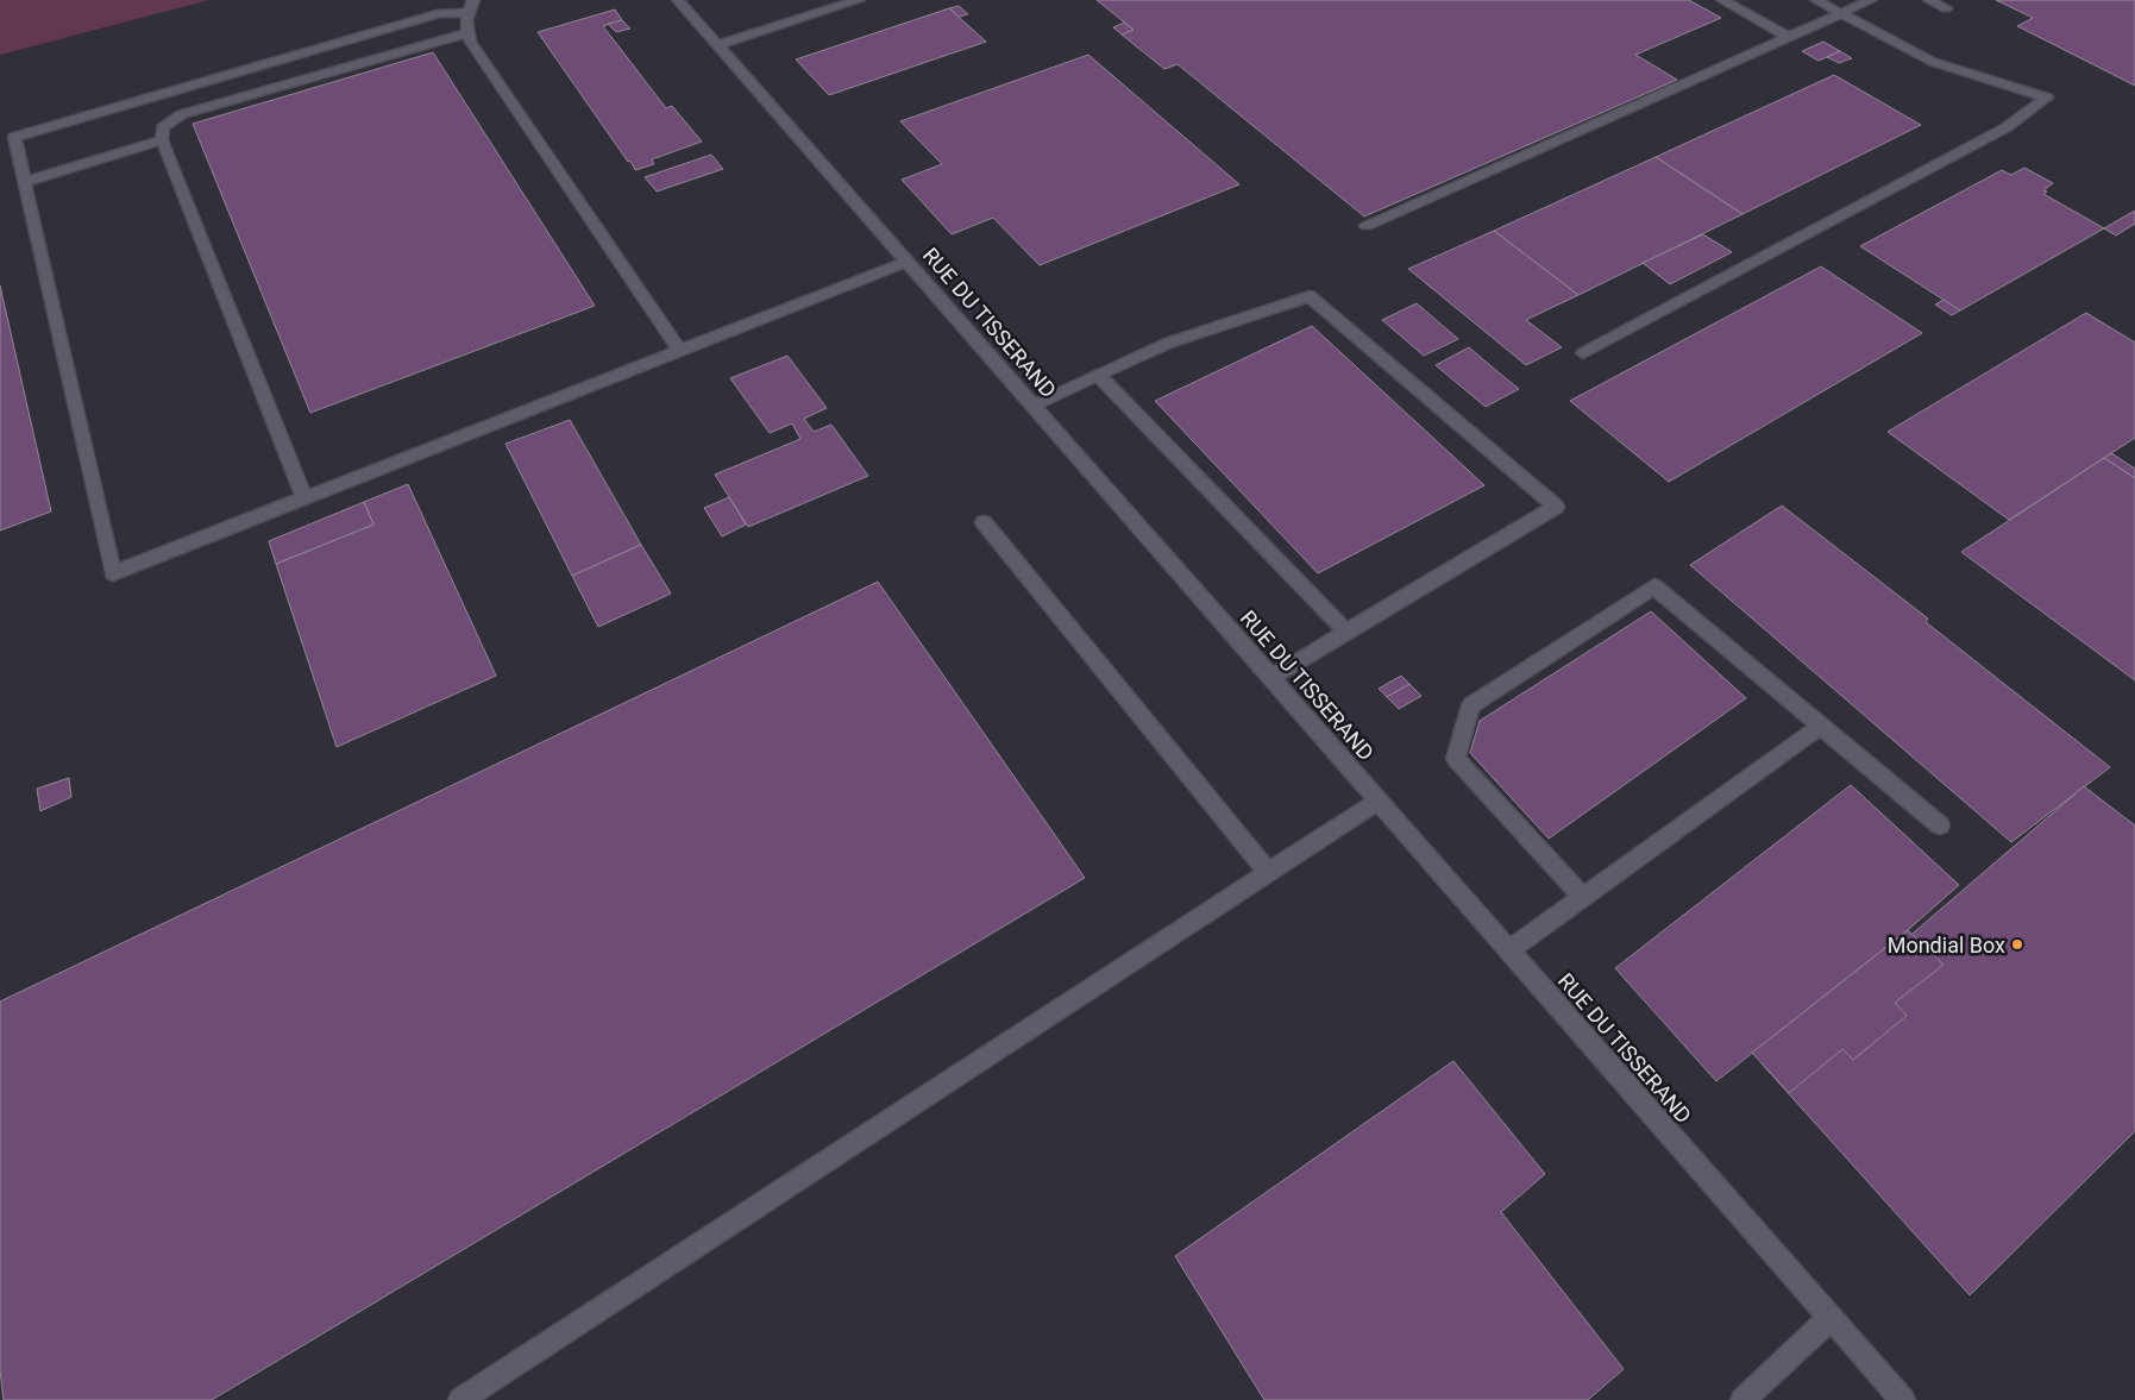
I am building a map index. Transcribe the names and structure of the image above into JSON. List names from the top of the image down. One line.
{"streets":{"street":["RUE DU TISSERAND"]},"places":["Mondial Box"]}
